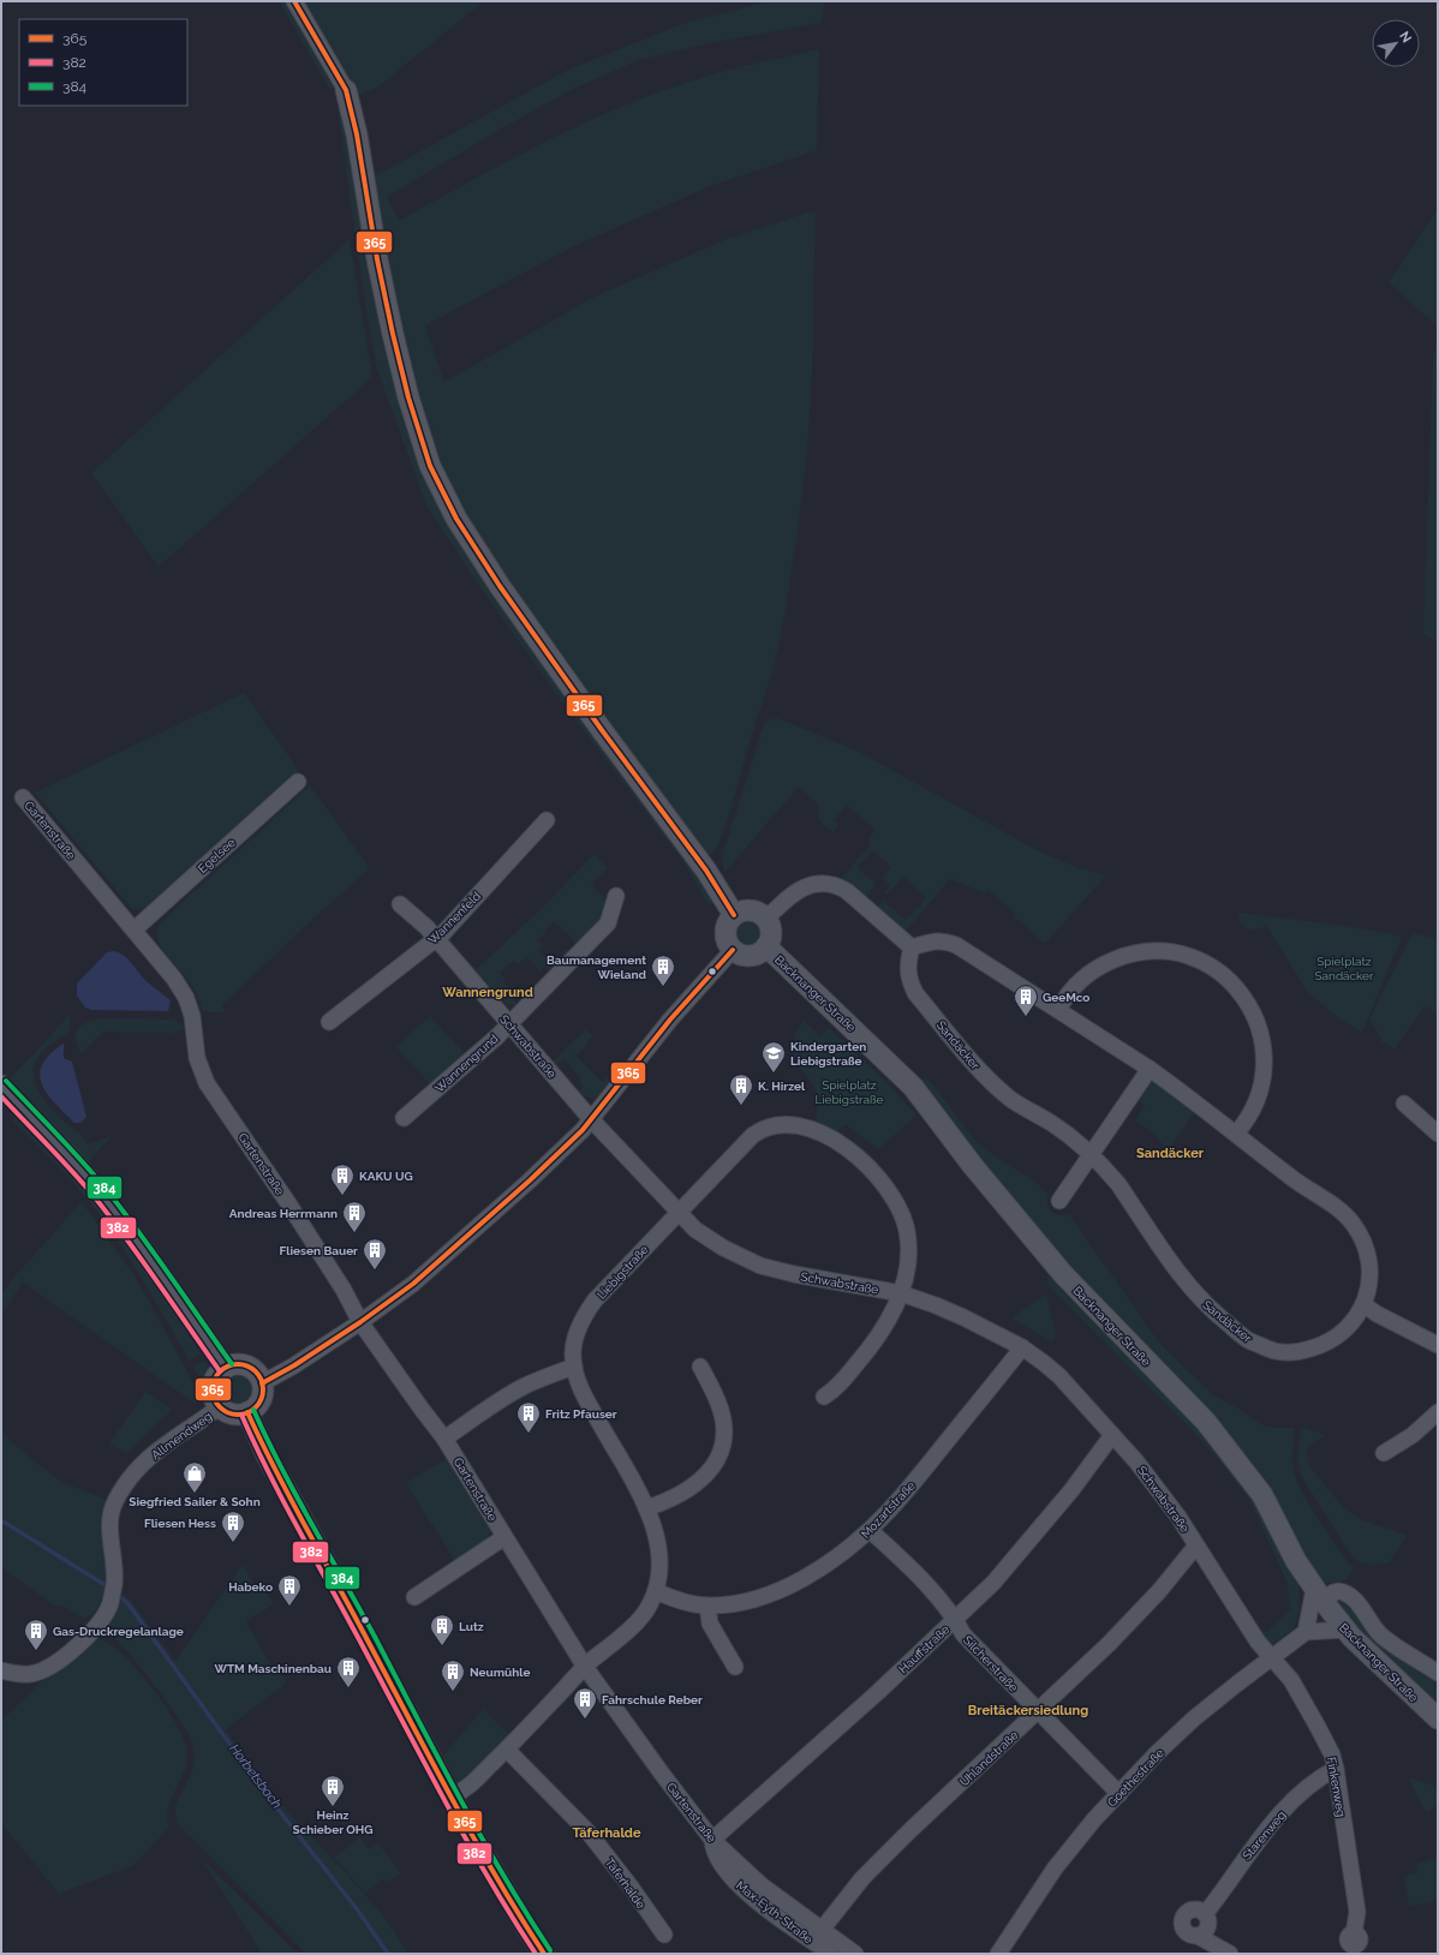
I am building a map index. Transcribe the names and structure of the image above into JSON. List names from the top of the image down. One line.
{"streets":{"street":["Gartenstraße","Egelsee","Wannenfeld","Backnanger Straße","Sandäcker","Schwabstraße","Wannengrund","Liebigstraße","Allmendweg","Mozartstraße","Hauffstraße","Silcherstraße","Uhlandstraße","Goethestraße","Finkenweg","Starenweg","Täferhalde","Max-Eyth-Straße"]},"crossings":[["Gartenstraße","Egelsee"],["Gartenstraße","Liebigstraße"],["Gartenstraße","Hauffstraße"],["Gartenstraße","Uhlandstraße"],["Gartenstraße","Max-Eyth-Straße"],["Wannenfeld","Schwabstraße"],["Schwabstraße","Wannengrund"],["Schwabstraße","Liebigstraße"],["Schwabstraße","Mozartstraße"],["Schwabstraße","Hauffstraße"],["Schwabstraße","Uhlandstraße"],["Schwabstraße","Goethestraße"],["Schwabstraße","Finkenweg"],["Liebigstraße","Mozartstraße"],["Mozartstraße","Silcherstraße"],["Hauffstraße","Silcherstraße"],["Hauffstraße","Max-Eyth-Straße"],["Silcherstraße","Uhlandstraße"],["Silcherstraße","Goethestraße"],["Goethestraße","Finkenweg"],["Finkenweg","Starenweg"]],"districts":["Wannengrund","Sandäcker","Breitäckersiedlung","Täferhalde"],"water":["Horbetsbach"],"parks":["Spielplatz Sandäcker","Spielplatz Liebigstraße"],"places":{"building":["Baumanagement Wieland","GeeMco","K. Hirzel","KAKU UG","Andreas Herrmann","Fliesen Bauer","Fritz Pfauser","Fliesen Hess","Habeko","Lutz","Gas-Druckregelanlage","WTM Maschinenbau","Neumühle","Fahrschule Reber","Heinz Schieber OHG"],"school or university":["Kindergarten Liebigstraße"],"shop":["Siegfried Sailer & Sohn"]},"lines":["transit line 365","transit line 384","transit line 382"],"legend":["365","382","384"],"north":"top right"}
